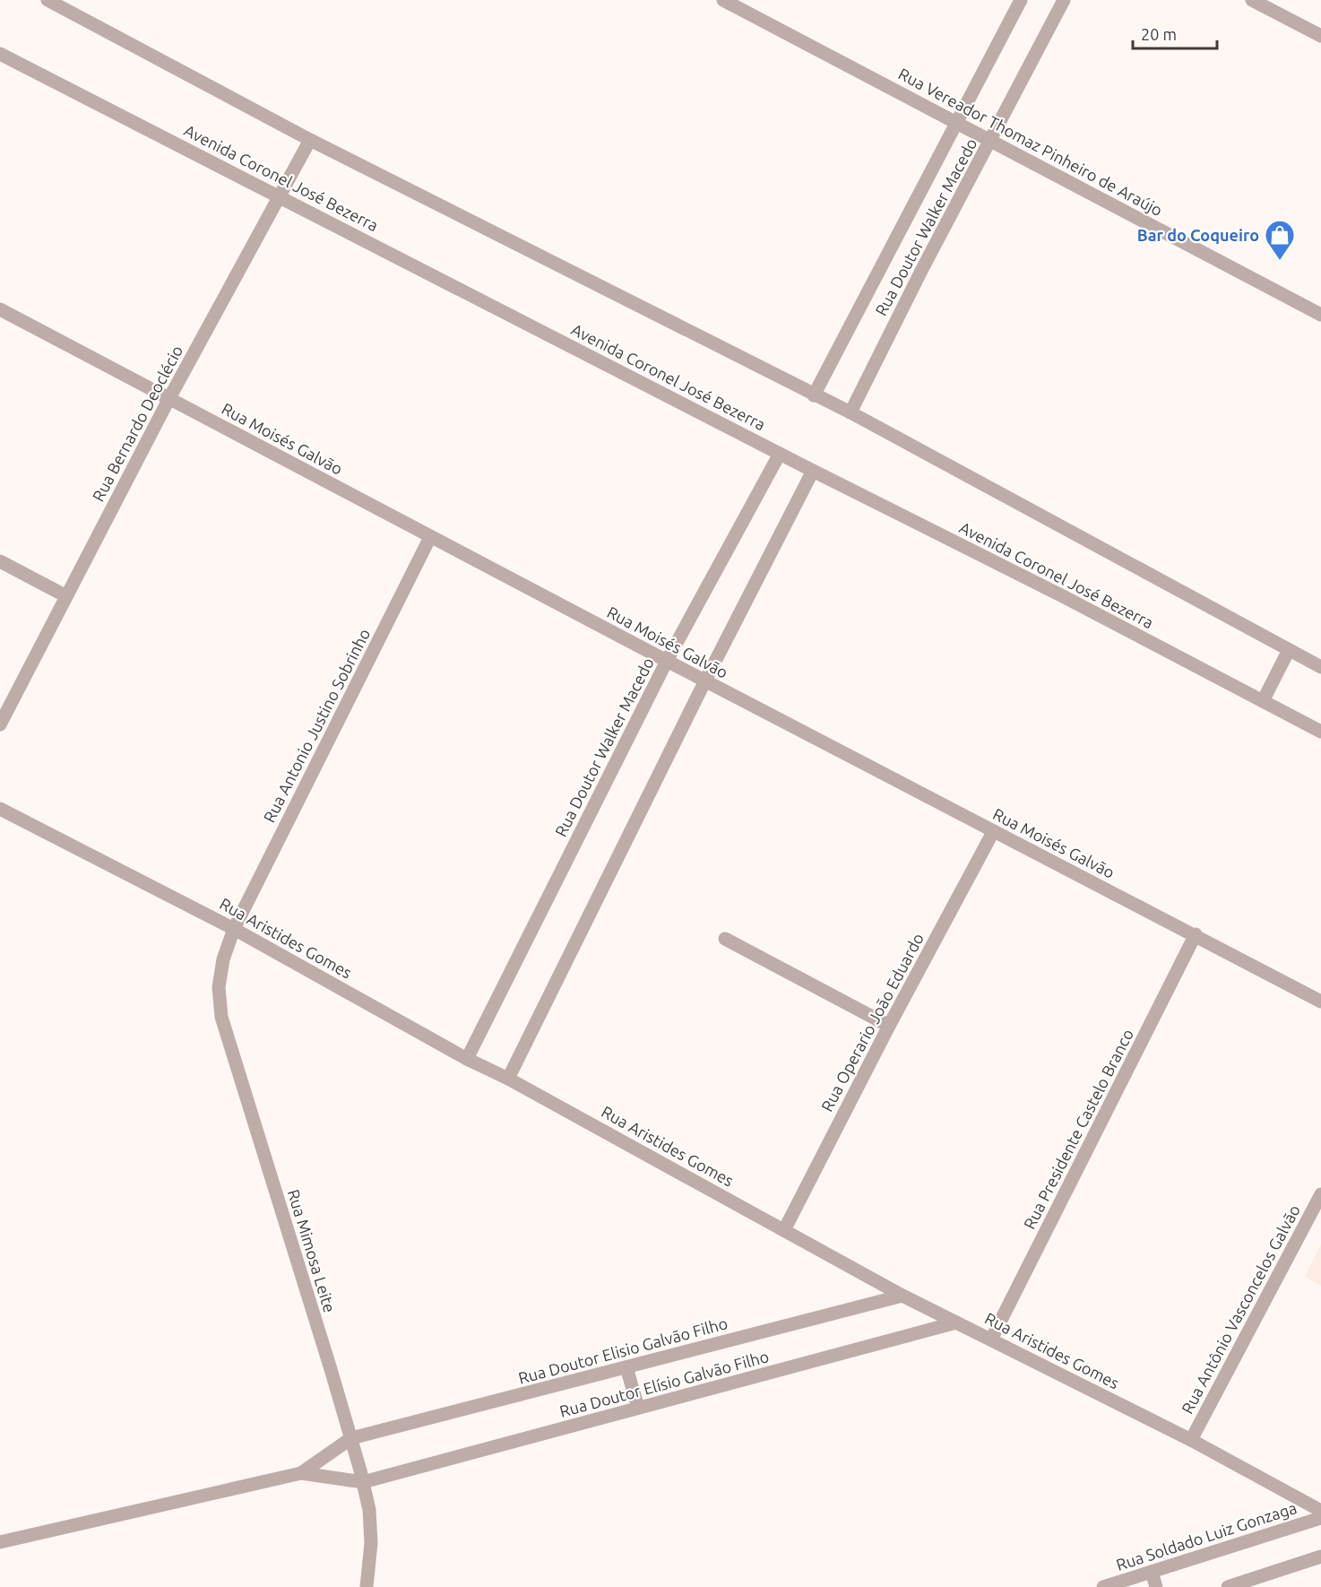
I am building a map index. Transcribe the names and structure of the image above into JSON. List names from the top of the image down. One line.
{"streets":{"street":["Rua Vereador Thomaz Pinheiro de Araújo","Avenida Coronel José Bezerra","Rua Doutor Walker Macedo","Rua Bernardo Deoclécio","Rua Moisés Galvão","Rua Antonio Justino Sobrinho","Rua Aristides Gomes","Rua Operario João Eduardo","Rua Presidente Castelo Branco","Rua Mimosa Leite","Rua Antônio Vasconcelos Galvão","Rua Doutor Elisio Galvão Filho","Rua Doutor Elísio Galvão Filho","Rua Soldado Luiz Gonzaga"]},"crossings":[["Rua Vereador Thomaz Pinheiro de Araújo","Rua Doutor Walker Macedo"],["Avenida Coronel José Bezerra","Rua Doutor Walker Macedo"],["Avenida Coronel José Bezerra","Rua Bernardo Deoclécio"],["Rua Doutor Walker Macedo","Rua Moisés Galvão"],["Rua Doutor Walker Macedo","Rua Aristides Gomes"],["Rua Bernardo Deoclécio","Rua Moisés Galvão"],["Rua Moisés Galvão","Rua Antonio Justino Sobrinho"],["Rua Moisés Galvão","Rua Operario João Eduardo"],["Rua Moisés Galvão","Rua Presidente Castelo Branco"],["Rua Antonio Justino Sobrinho","Rua Aristides Gomes"],["Rua Antonio Justino Sobrinho","Rua Mimosa Leite"],["Rua Aristides Gomes","Rua Operario João Eduardo"],["Rua Aristides Gomes","Rua Presidente Castelo Branco"],["Rua Aristides Gomes","Rua Mimosa Leite"],["Rua Aristides Gomes","Rua Antônio Vasconcelos Galvão"],["Rua Aristides Gomes","Rua Doutor Elisio Galvão Filho"],["Rua Aristides Gomes","Rua Doutor Elísio Galvão Filho"],["Rua Mimosa Leite","Rua Doutor Elisio Galvão Filho"],["Rua Mimosa Leite","Rua Doutor Elísio Galvão Filho"]],"places":{"shop":["Bar do Coqueiro"]},"scale_bar":"20 m"}
